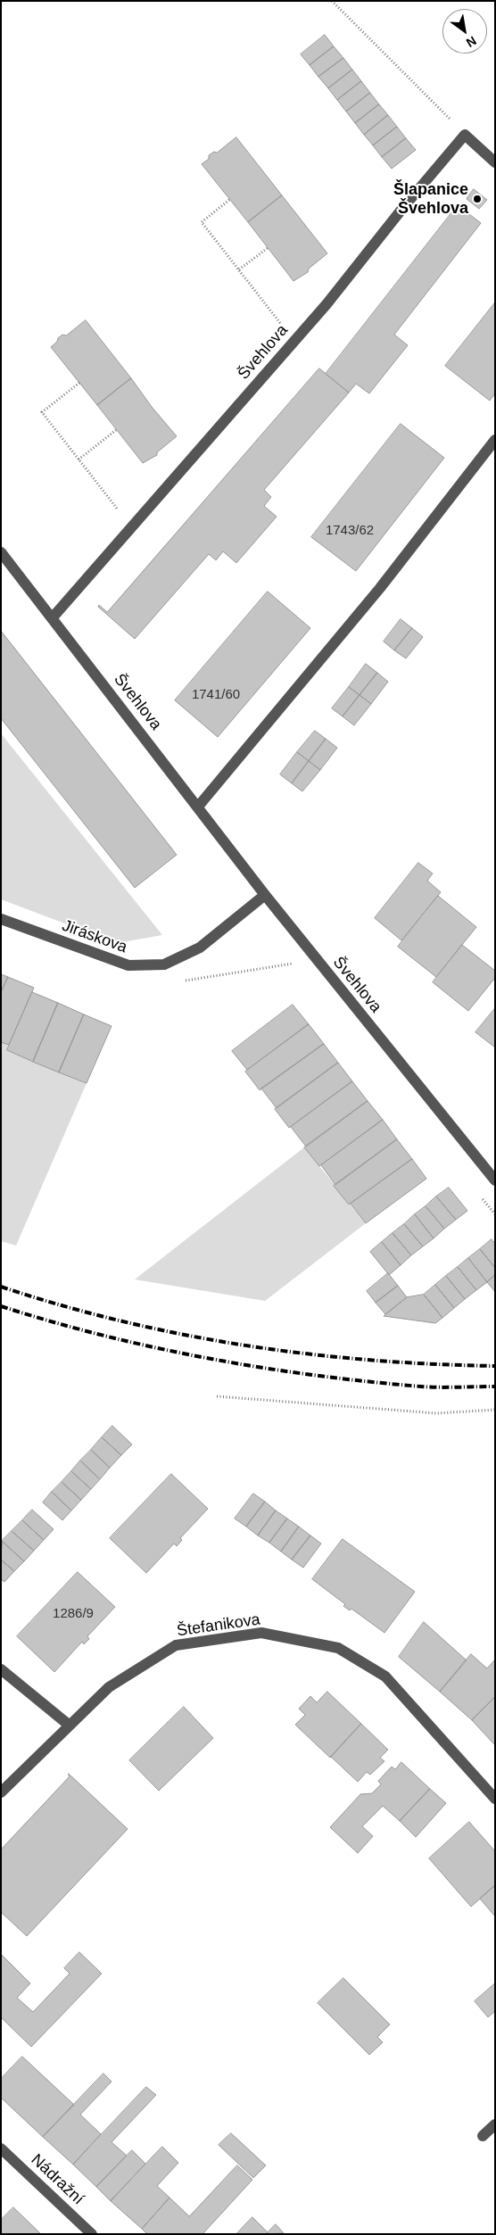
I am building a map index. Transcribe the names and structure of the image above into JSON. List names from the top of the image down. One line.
{"streets":{"street":["Švehlova","Jiráskova","Štefanikova","Nádražní"]},"crossings":[["Švehlova","Jiráskova"]],"places":["Šlapanice Švehlova"],"house_numbers":["1743/62","1741/60","1286/9"],"north":"bottom right"}
